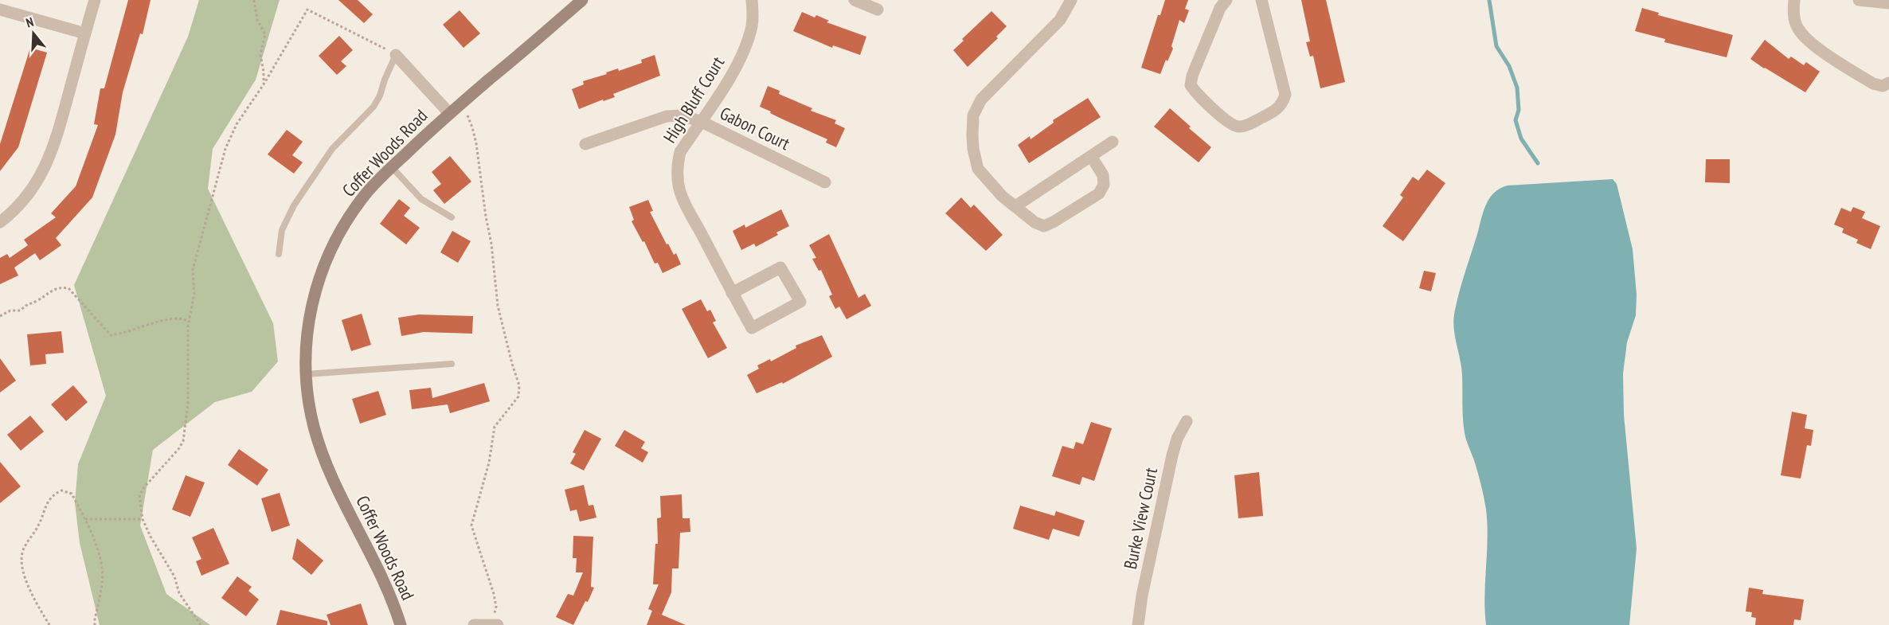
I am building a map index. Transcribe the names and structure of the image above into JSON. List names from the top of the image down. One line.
{"streets":{"street":["High Bluff Court","Gabon Court","Coffer Woods Road","Burke View Court"]},"crossings":[["High Bluff Court","Gabon Court"]],"north":"top"}
